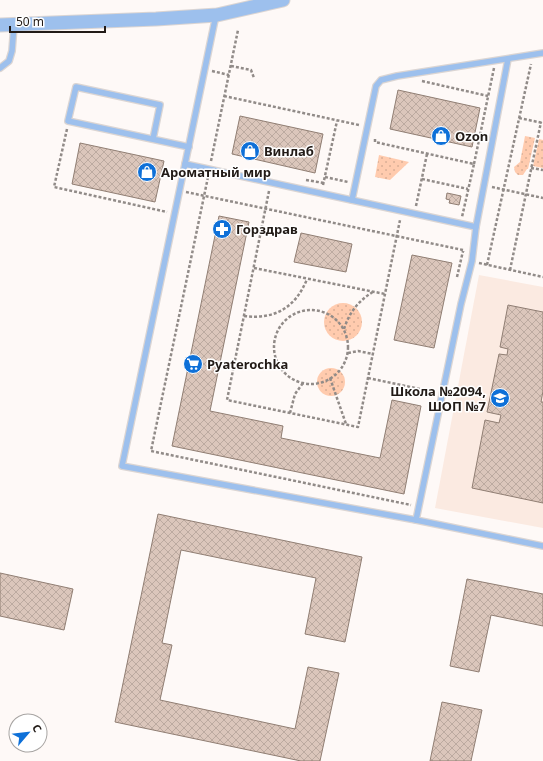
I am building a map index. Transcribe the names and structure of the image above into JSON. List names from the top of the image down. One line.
{"places":{"shop":["Ozon","Винлаб","Ароматный мир"],"pharmacy":["Горздрав"],"supermarket":["Pyaterochka"],"school or university":["Школа №2094, ШОП №7"]},"scale_bar":"50 m","north":"top right"}
